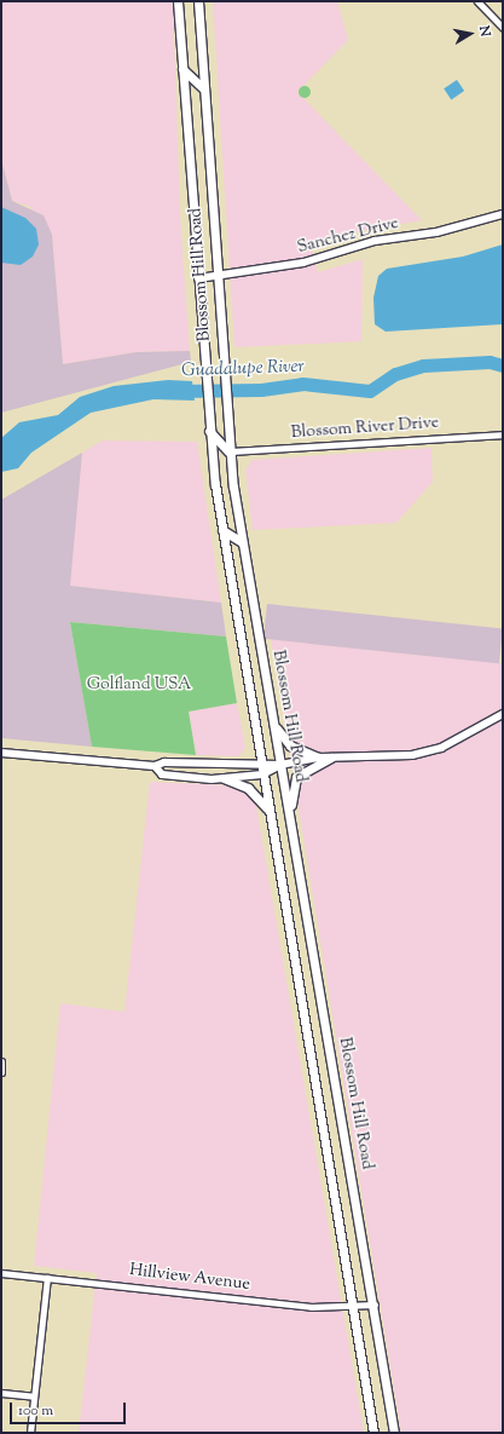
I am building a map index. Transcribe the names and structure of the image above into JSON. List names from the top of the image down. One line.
{"streets":{"main road":["Blossom Hill Road"],"street":["Sanchez Drive","Blossom River Drive","Hillview Avenue"]},"crossings":[["Sanchez Drive","Blossom Hill Road"],["Blossom Hill Road","Blossom River Drive"],["Blossom Hill Road","Hillview Avenue"]],"water":["Guadalupe River"],"parks":["Golfland USA"],"scale_bar":"100 m","north":"right"}
